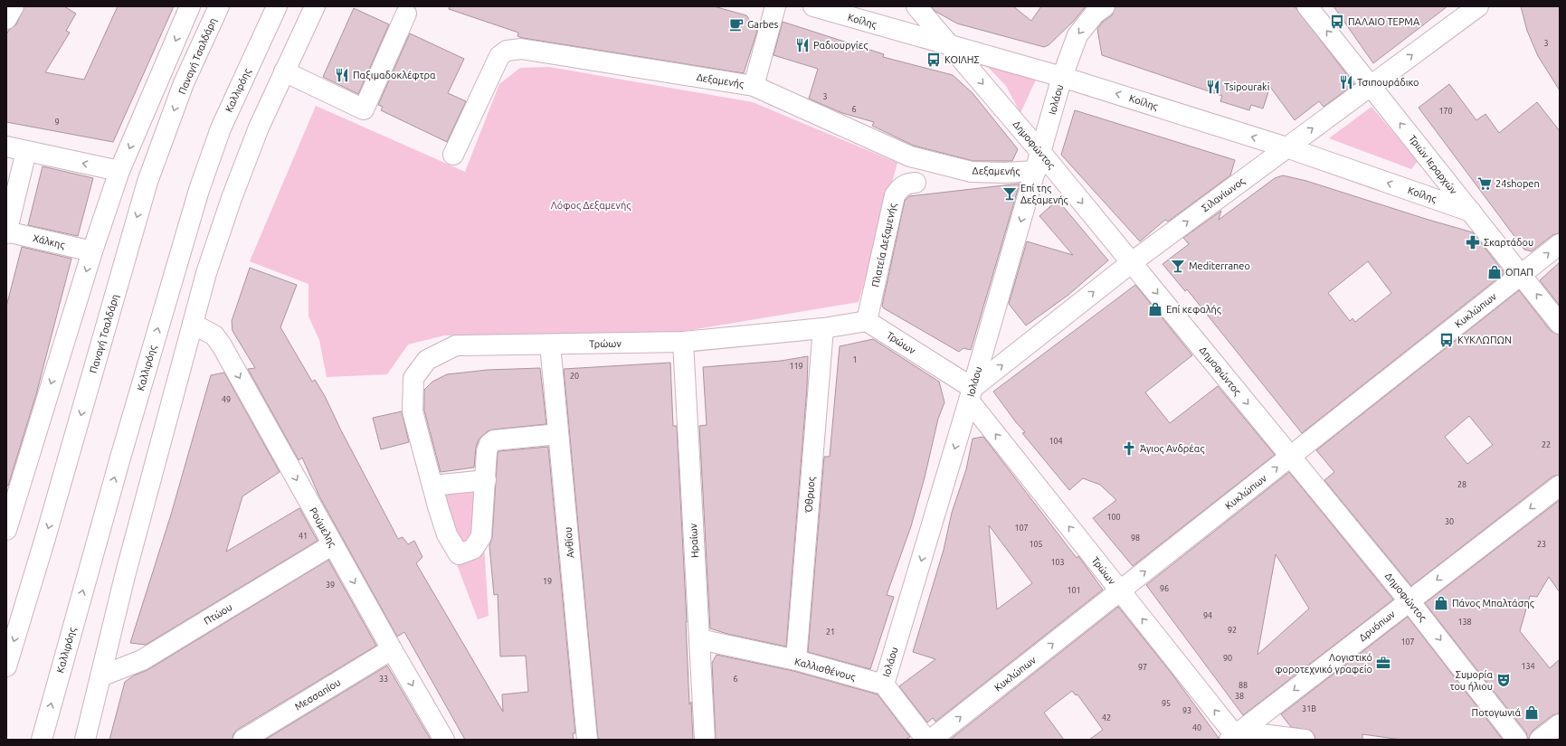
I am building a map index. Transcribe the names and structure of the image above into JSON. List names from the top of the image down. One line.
{"streets":{"street":["Κοίλης","Παναγή Τσαλδάρη","Δεξαμενής","Καλλιρόης","Ιολάου","Δημοφώντος","Τριών Ιεραρχών","Σιλανίωνος","Χάλκης","Πλατεία Δεξαμενής","Κυκλώπων","Τρώων","Όθρυος","Ρούμελης","Ηραίων","Ανθίου","Πτώου","Δρυόπων","Καλλισθένους","Μεσσαπίου"]},"crossings":[["Κοίλης","Ιολάου"],["Κοίλης","Δημοφώντος"],["Κοίλης","Τριών Ιεραρχών"],["Κοίλης","Σιλανίωνος"],["Δεξαμενής","Ιολάου"],["Δεξαμενής","Δημοφώντος"],["Ιολάου","Δημοφώντος"],["Ιολάου","Σιλανίωνος"],["Ιολάου","Τρώων"],["Ιολάου","Καλλισθένους"],["Δημοφώντος","Σιλανίωνος"],["Δημοφώντος","Κυκλώπων"],["Δημοφώντος","Δρυόπων"],["Τριών Ιεραρχών","Σιλανίωνος"],["Τριών Ιεραρχών","Κυκλώπων"],["Σιλανίωνος","Τρώων"],["Πλατεία Δεξαμενής","Τρώων"],["Κυκλώπων","Τρώων"],["Τρώων","Όθρυος"],["Τρώων","Ηραίων"],["Τρώων","Ανθίου"],["Τρώων","Δρυόπων"],["Όθρυος","Καλλισθένους"],["Ρούμελης","Πτώου"],["Ρούμελης","Μεσσαπίου"],["Ηραίων","Καλλισθένους"]],"one_way":["Κοίλης","Ιολάου","Δημοφώντος","Τριών Ιεραρχών","Σιλανίωνος","Κυκλώπων","Ρούμελης","Δρυόπων"],"parks":["Λόφος Δεξαμενής"],"places":{"bus stop":["ΠΑΛΑΙΟ ΤΕΡΜΑ","ΚΟΙΛΗΣ","ΚΥΚΛΩΠΩΝ"],"cafe":["Garbes"],"restaurant":["Ραδιουργίες","Παξιμαδοκλέφτρα","Τσιπουράδικο","Tsipouraki"],"supermarket":["24shopen"],"bar":["Επί της Δεξαμενής","Mediterraneo"],"pharmacy":["Σκαρτάδου"],"shop":["ΟΠΑΠ","Επί κεφαλής","Πάνος Μπαλτάσης","Ποτογωνιά"],"church":["Άγιος Ανδρέας"],"office":["Λογιστικό φοροτεχνικό γραφείο"],"theatre":["Συμορία του ήλιου"]},"house_numbers":["3","3","6","170","9","1","119","20","49","104","22","28","100","30","107","41","98","105","23","103","19","39","96","101","94","138","92","21","107","90","134","97","33","6","88","38","95","31Β","93","42","40"]}
